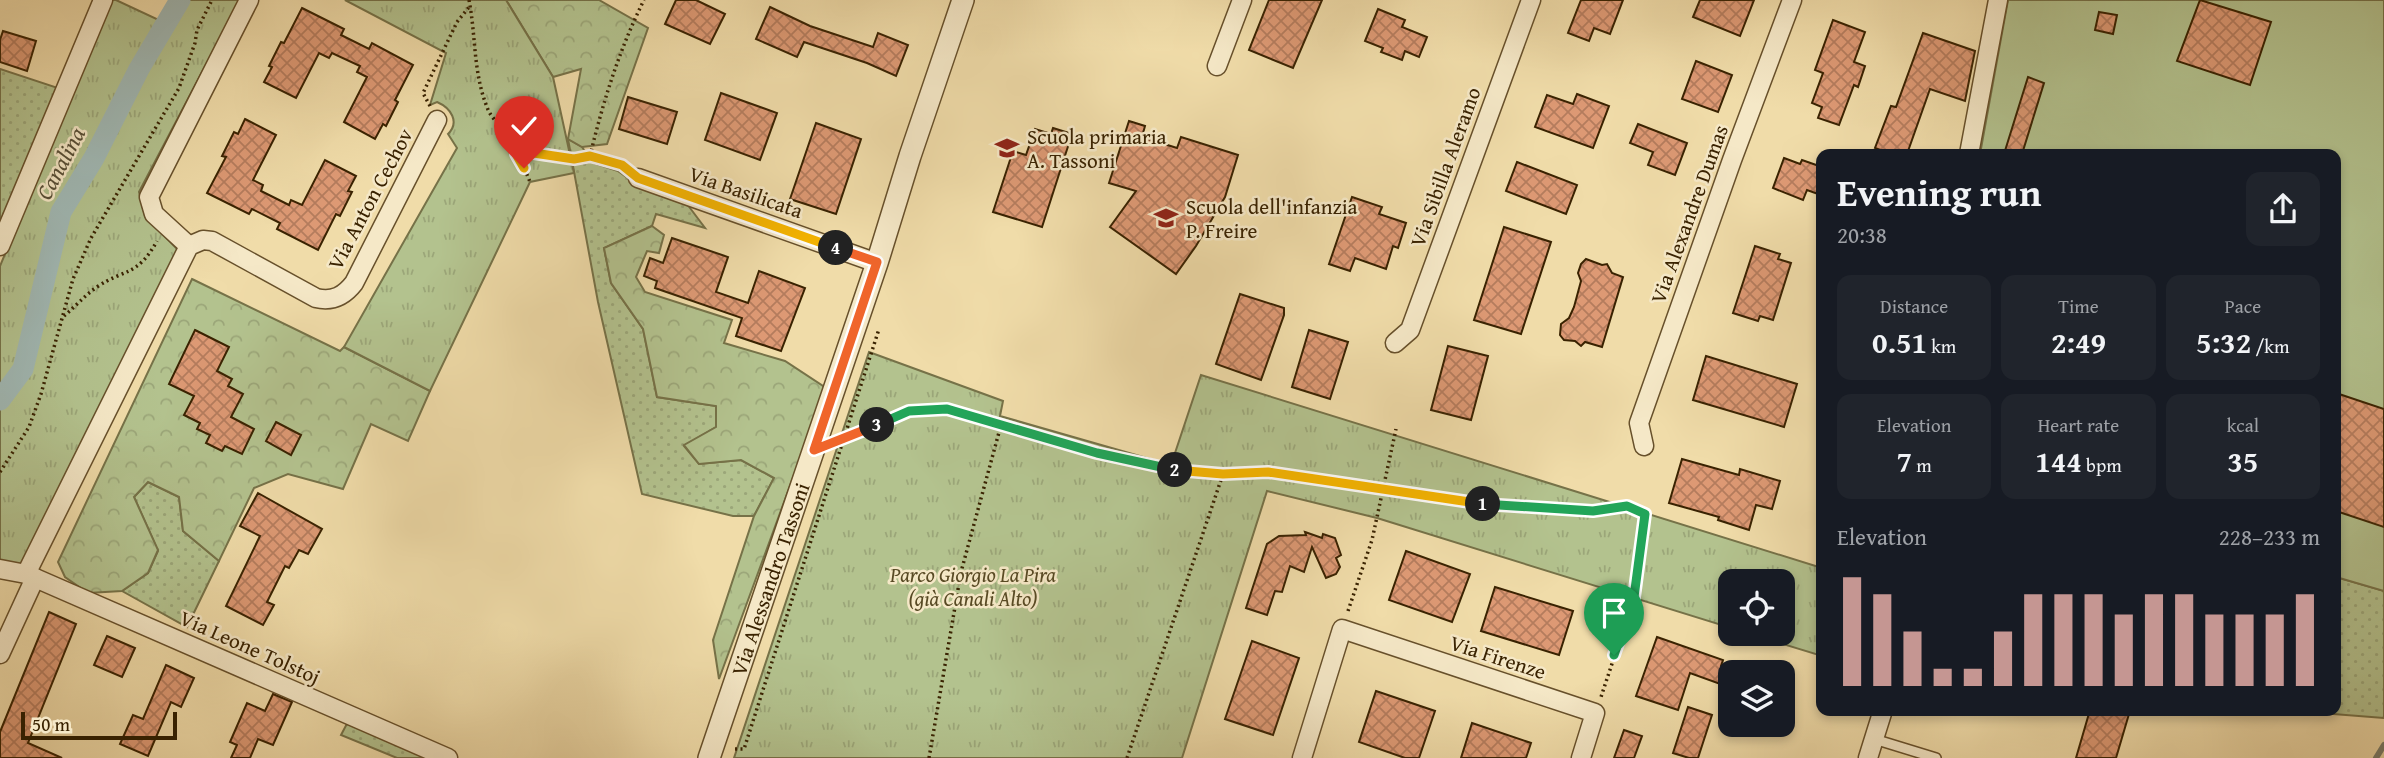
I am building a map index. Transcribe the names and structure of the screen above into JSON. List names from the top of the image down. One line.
{"streets":{"street":["Via Sibilla Aleramo","Via Basilicata","Via Anton Cechov","Via Alexandre Dumas","Via Alessandro Tassoni","Via Leone Tolstoj","Via Firenze"]},"crossings":[["Via Basilicata","Via Alessandro Tassoni"]],"water":["Canalina"],"parks":["Parco Giorgio La Pira (già Canali Alto)"],"places":{"school or university":["Scuola primaria A. Tassoni","Scuola dell'infanzia P. Freire"]},"scale_bar":"50 m","page":{"heading":["Evening run","20:38"],"pins":["4","3","2","1"],"stats":[["Distance","0.51 km"],["Time","2:49"],["Pace","5:32 /km"],["Elevation","7 m"],["Heart rate","144 bpm"],["kcal","35"]],"chart":["Elevation","228–233 m"],"scale":"50 m"}}
